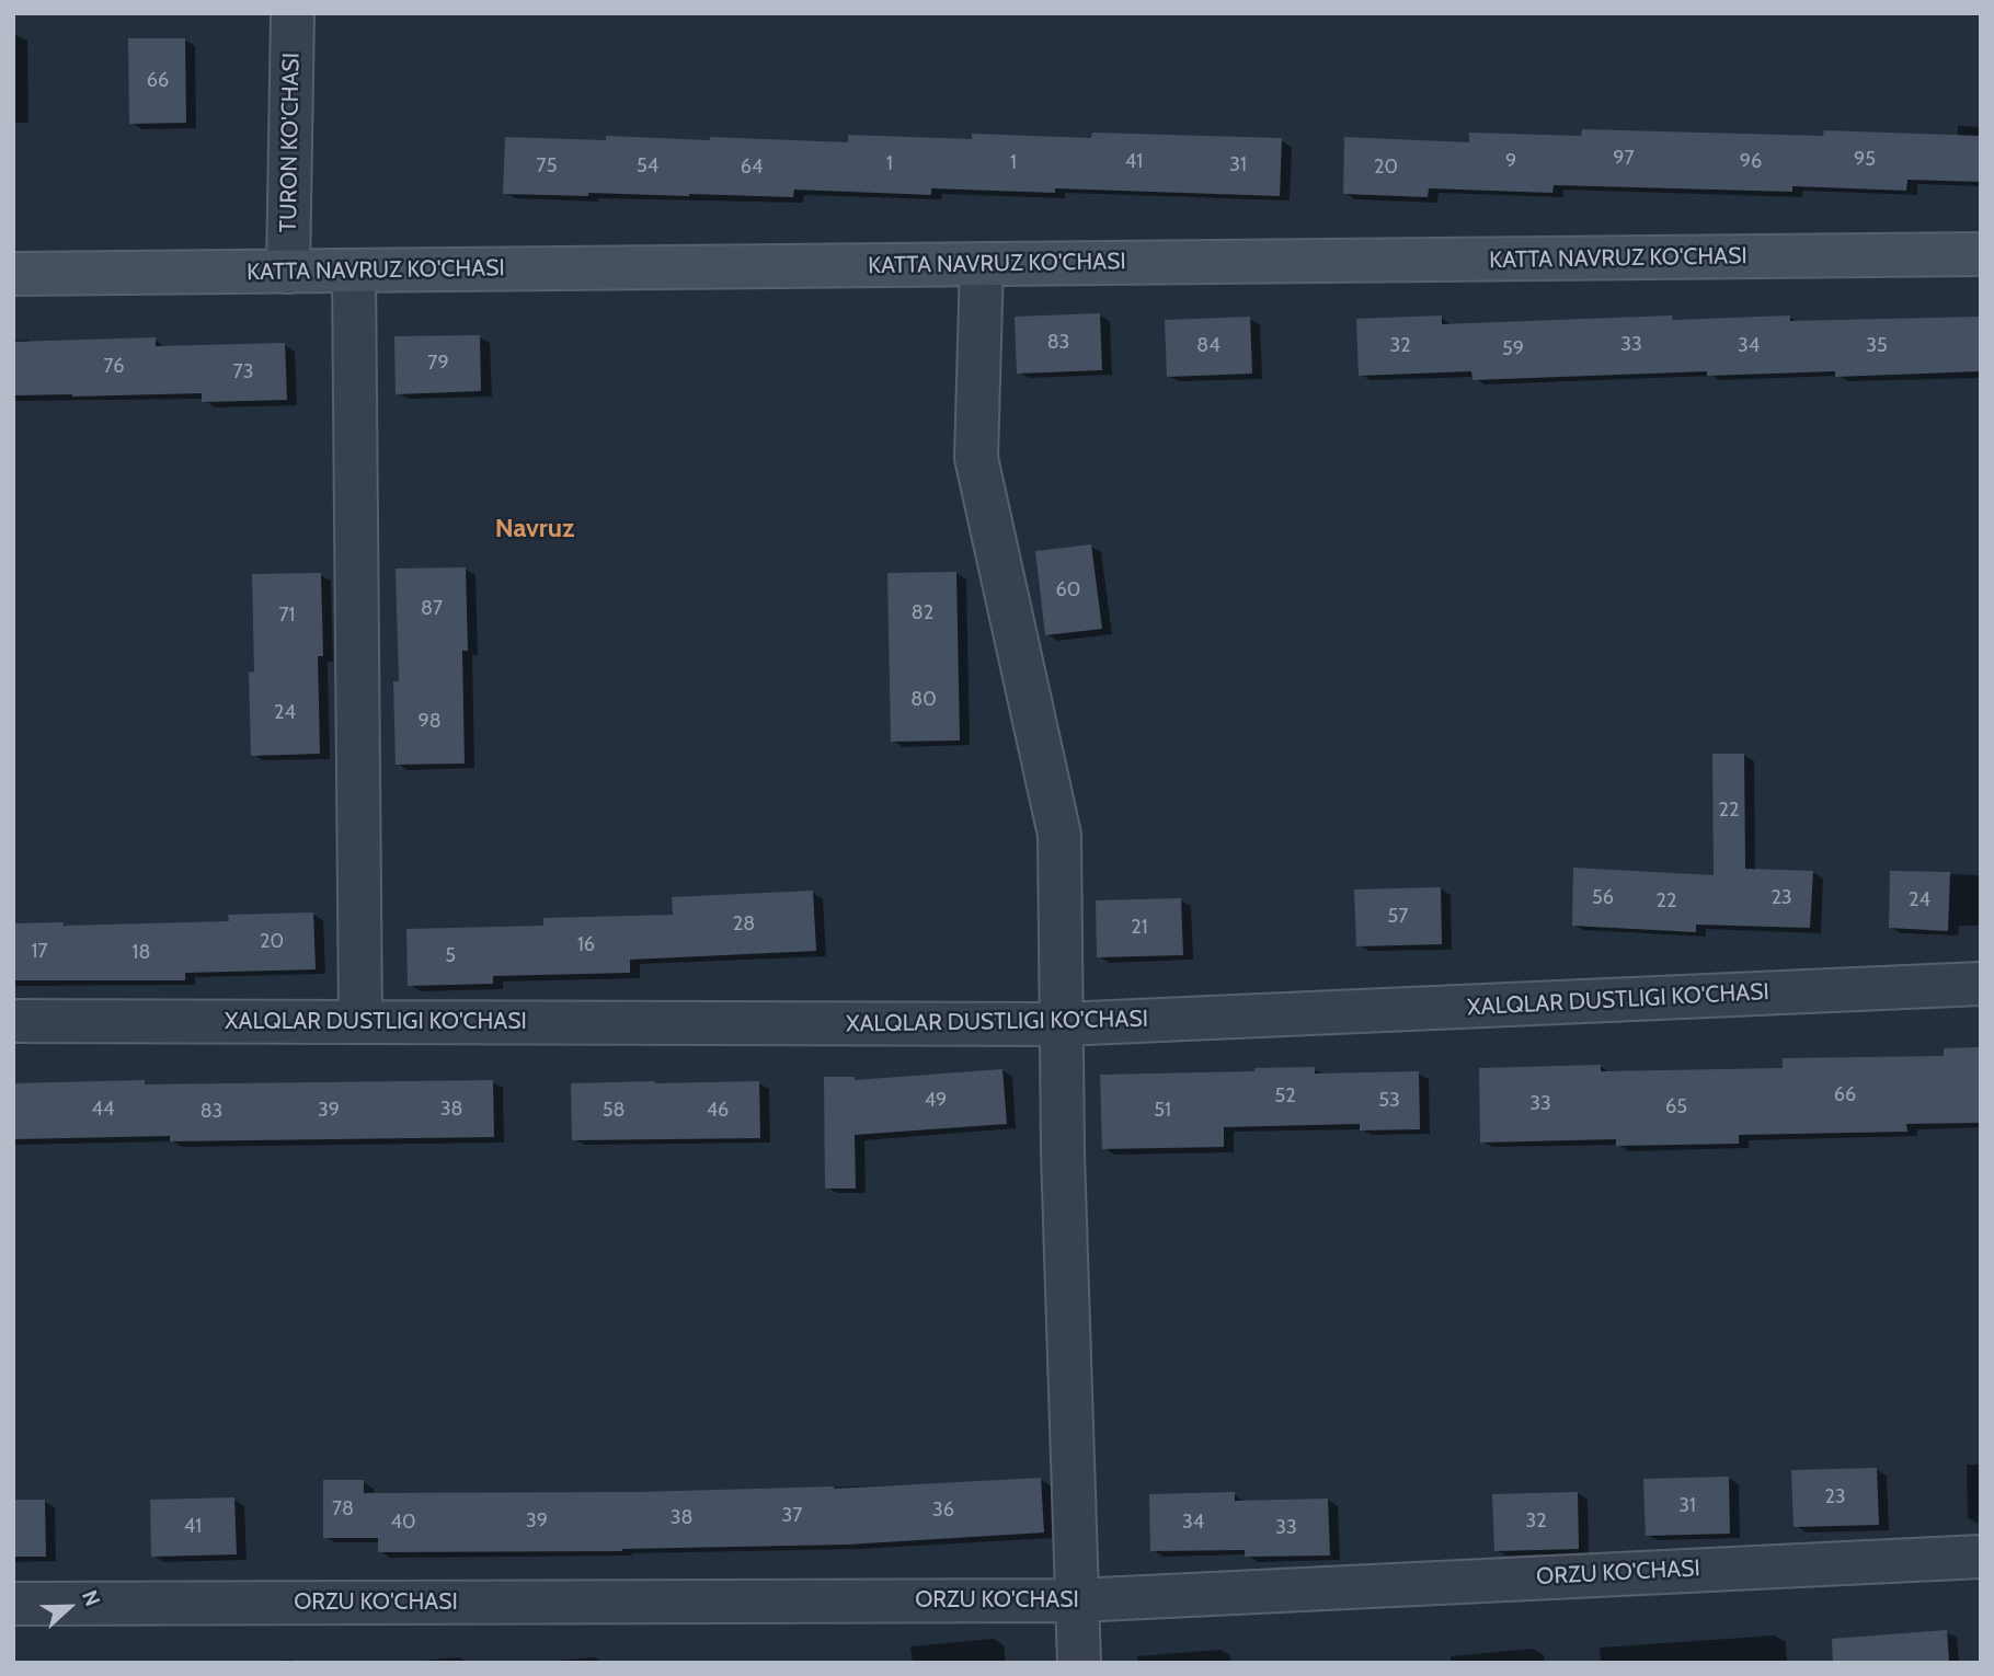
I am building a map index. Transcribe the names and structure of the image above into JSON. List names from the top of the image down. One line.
{"streets":{"street":["TURON KO'CHASI","KATTA NAVRUZ KO'CHASI","XALQLAR DUSTLIGI KO'CHASI","ORZU KO'CHASI"]},"crossings":[["TURON KO'CHASI","KATTA NAVRUZ KO'CHASI"]],"districts":["Navruz"],"house_numbers":["66","97","95","41","9","96","1","1","31","75","54","64","20","83","33","84","32","34","35","59","79","76","73","60","87","82","71","80","24","98","22","56","23","24","22","57","28","21","20","16","17","18","5","66","52","49","53","33","65","44","38","39","58","46","51","83","23","31","78","36","37","38","39","32","40","34","41","33"],"north":"right"}
